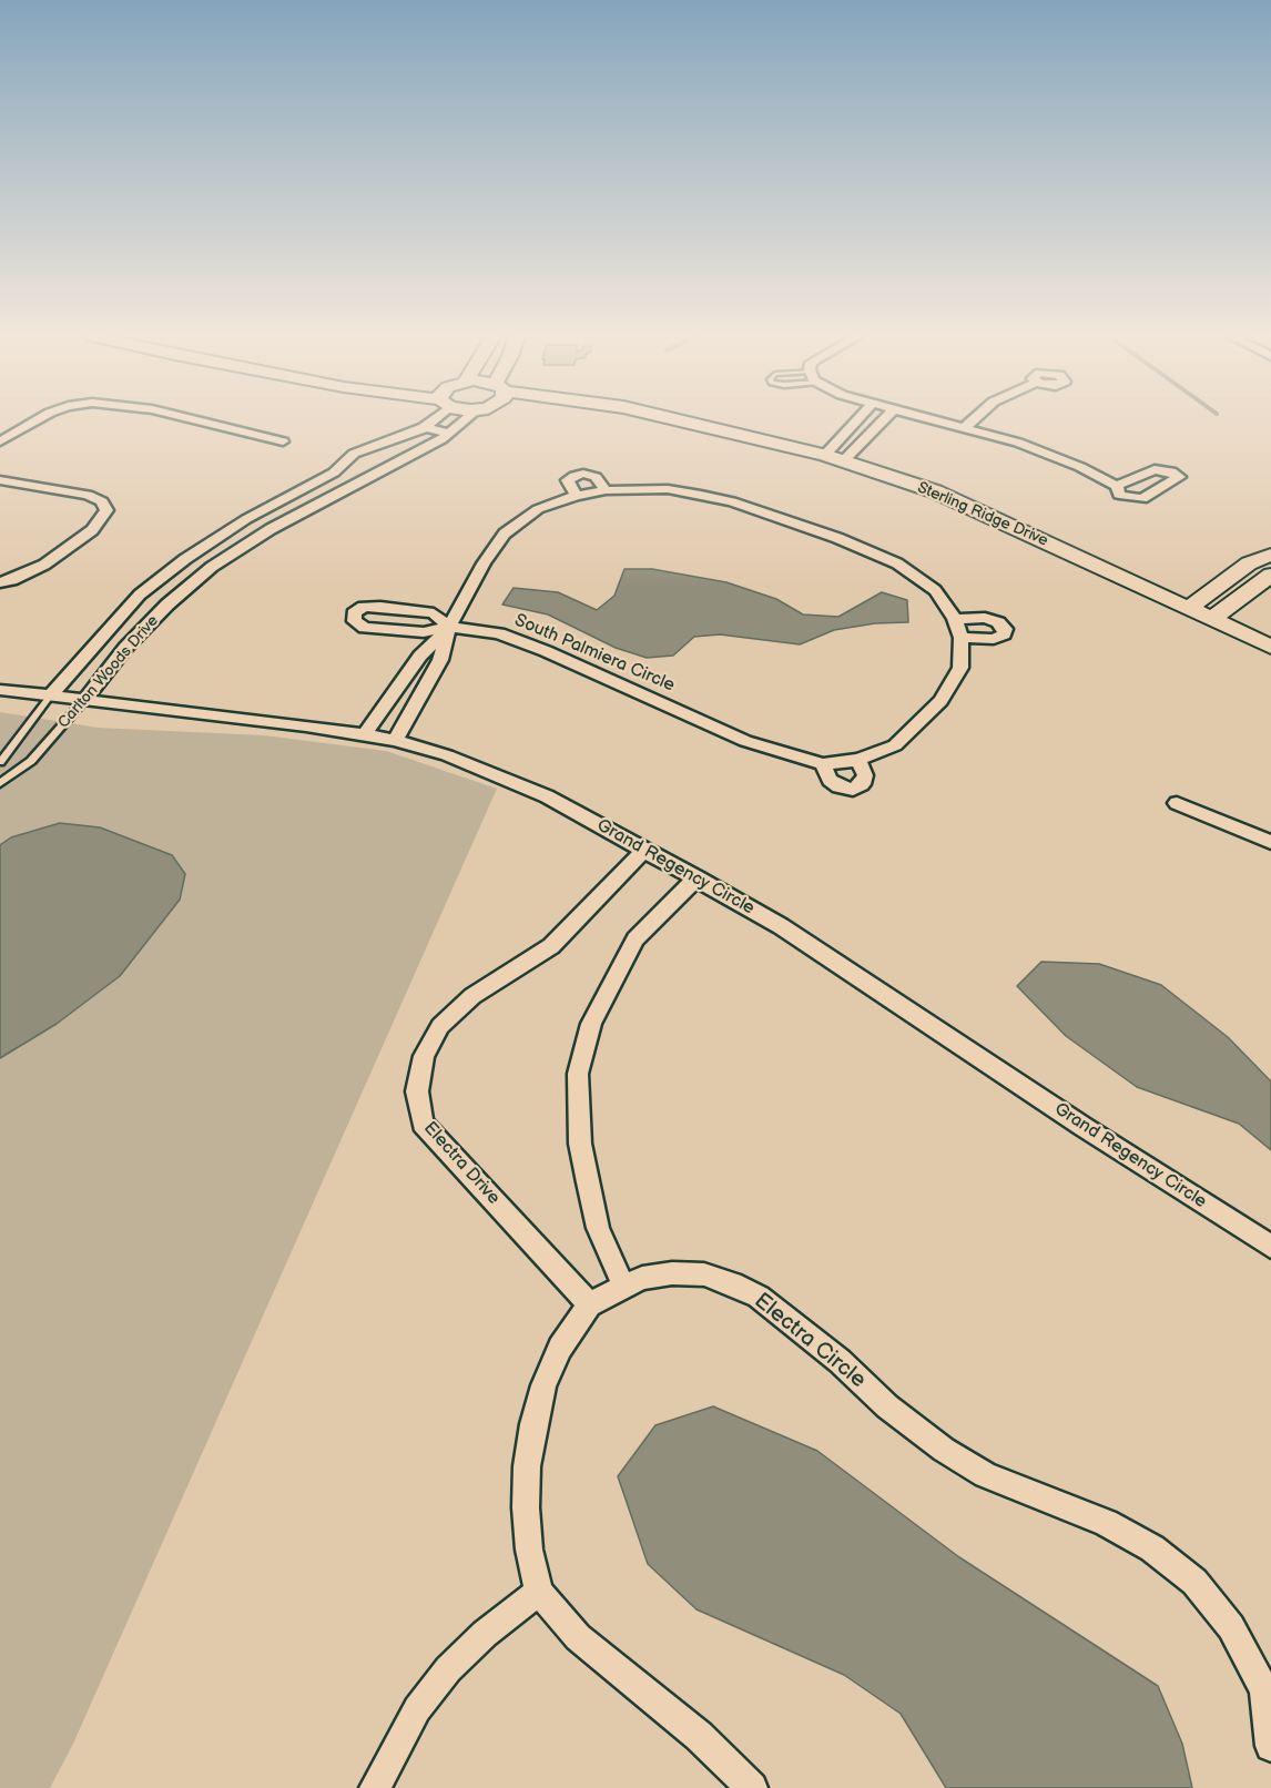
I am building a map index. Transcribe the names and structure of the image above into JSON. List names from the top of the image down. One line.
{"streets":{"street":["Sterling Ridge Drive","South Palmiera Circle","Carlton Woods Drive","Grand Regency Circle","Electra Drive","Electra Circle"]},"crossings":[["Carlton Woods Drive","Grand Regency Circle"],["Grand Regency Circle","Electra Drive"],["Electra Drive","Electra Circle"]]}
